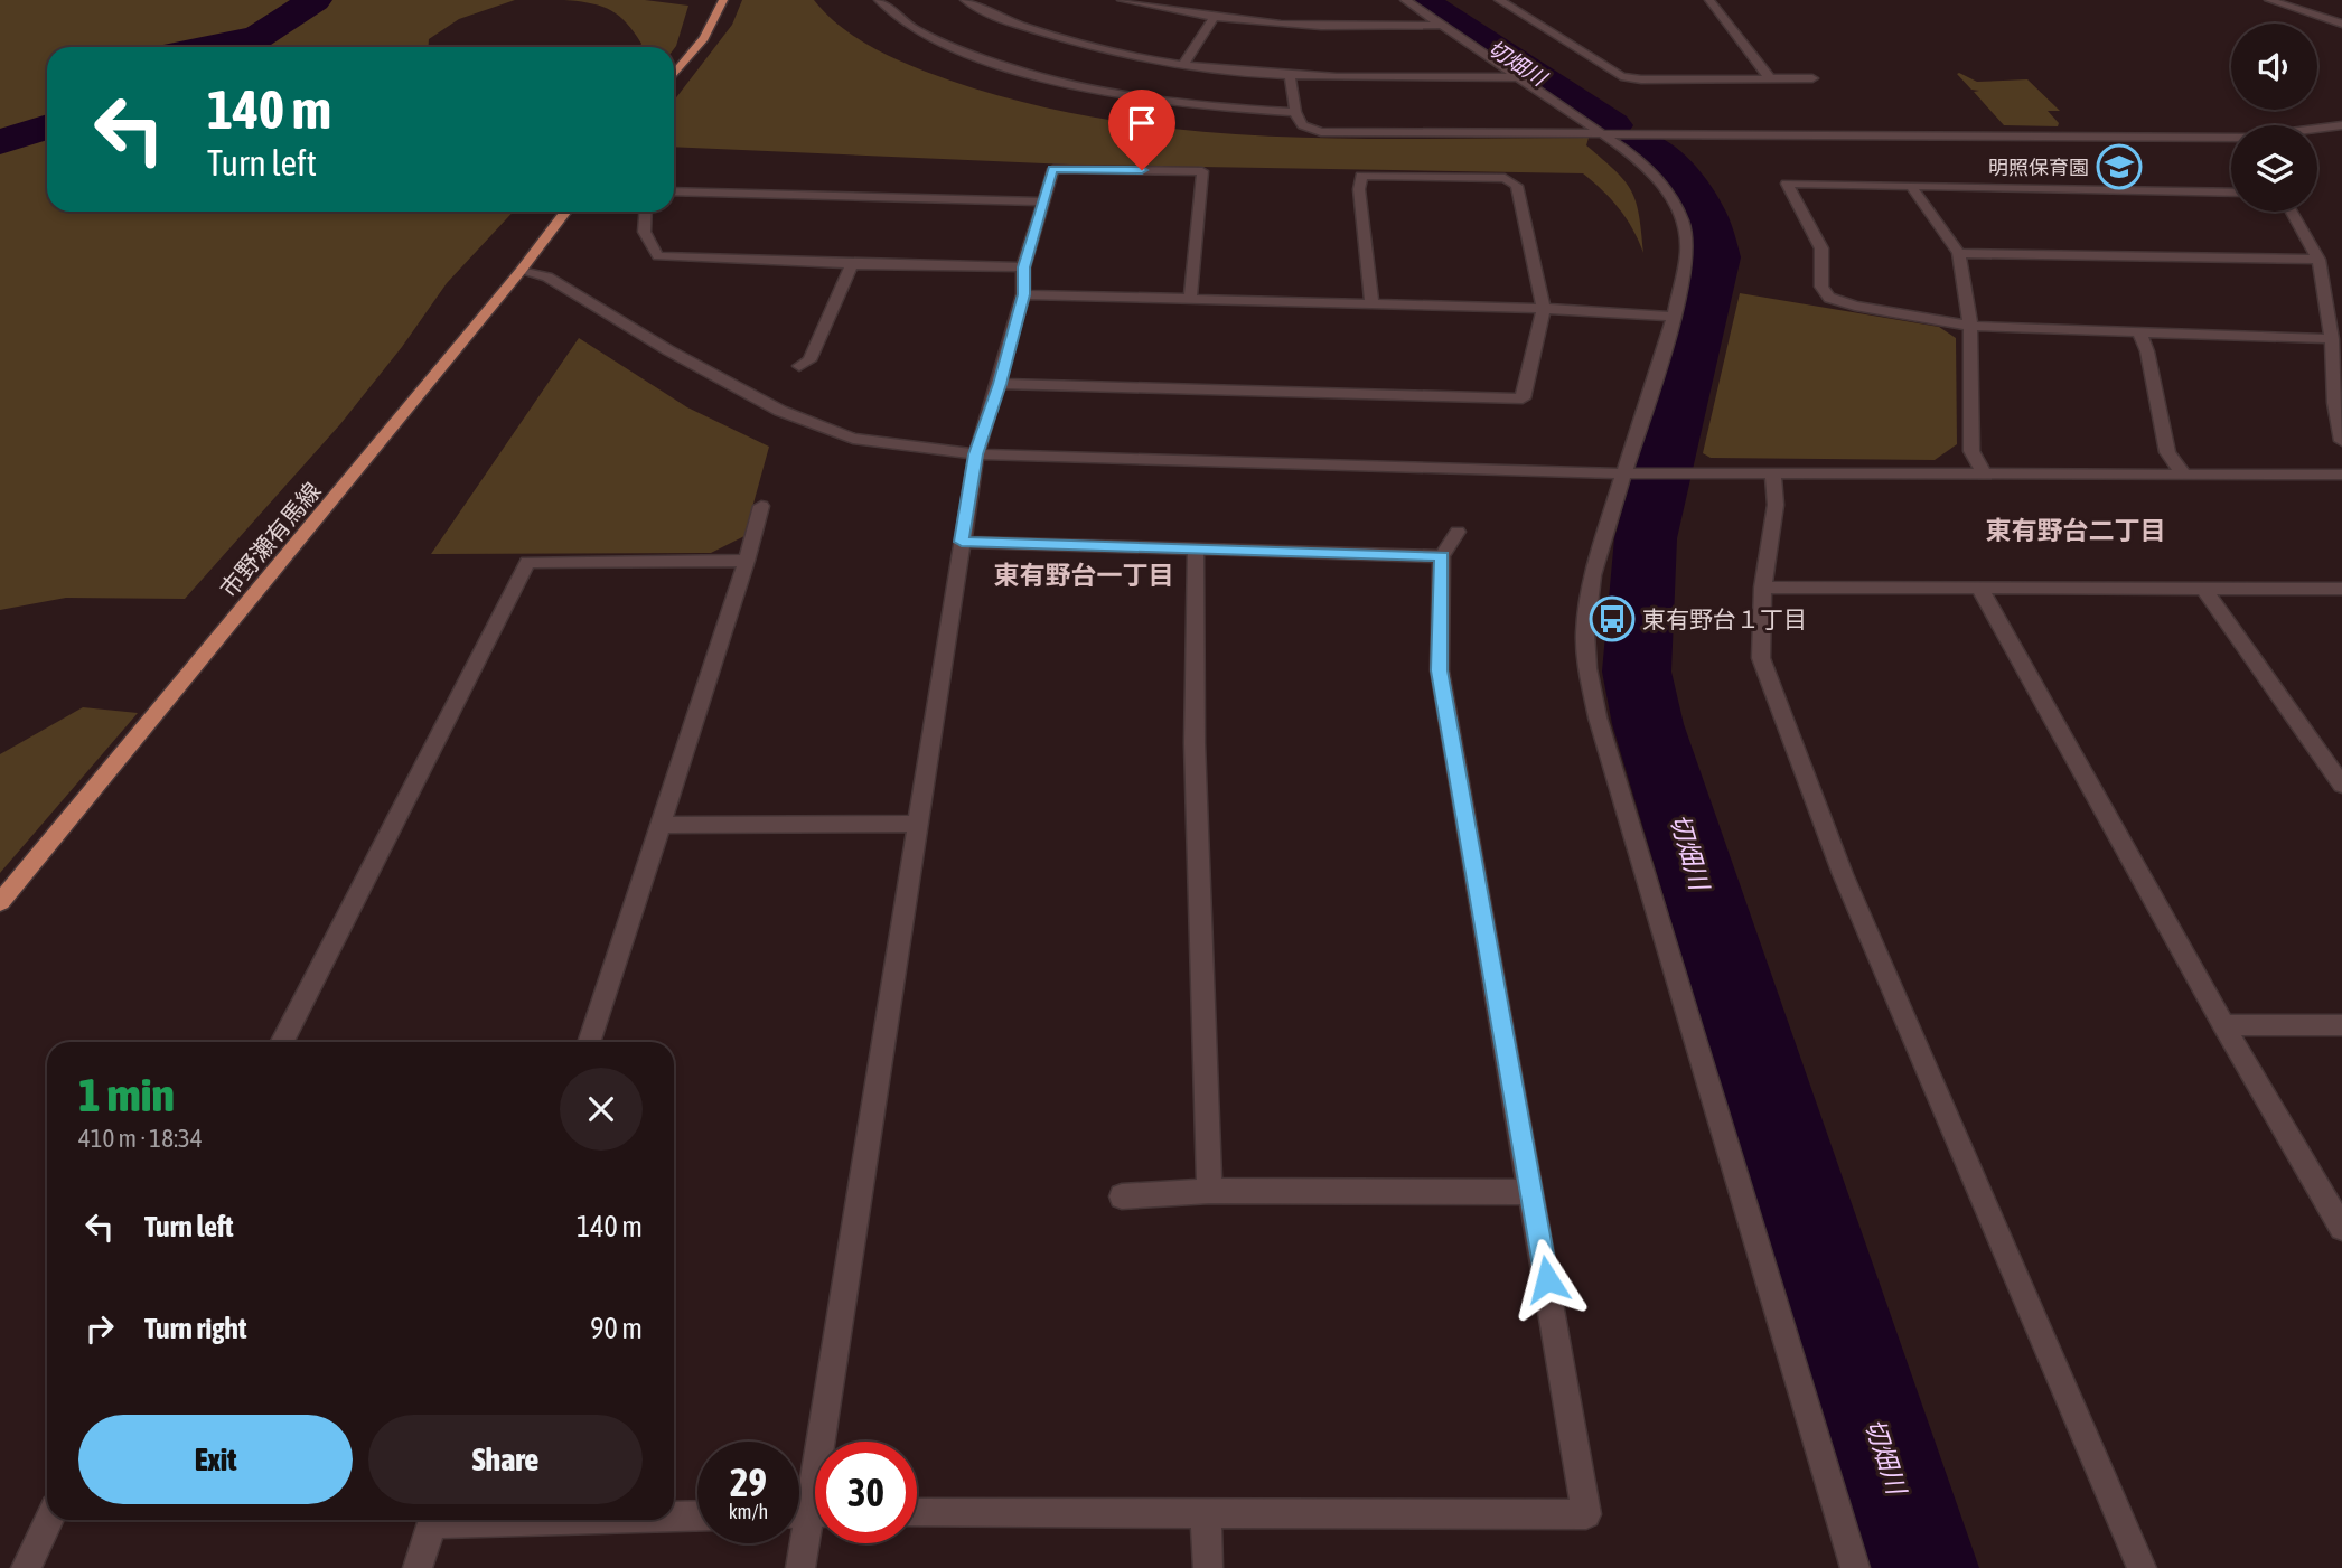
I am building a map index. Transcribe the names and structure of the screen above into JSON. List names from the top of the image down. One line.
{"streets":{"main road":["市野瀬有馬線"]},"districts":["東有野台二丁目","東有野台一丁目"],"water":["切畑川"],"places":{"school or university":["明照保育園"],"bus stop":["東有野台１丁目"]},"page":{"turn":["140 m","Turn left"],"heading":["1 min","410 m · 18:34"],"list":[{"name":"Turn left","value":"140 m"},{"name":"Turn right","value":"90 m"}],"buttons":["Exit","Share"],"speed":"29 km/h","limit":"30"}}
